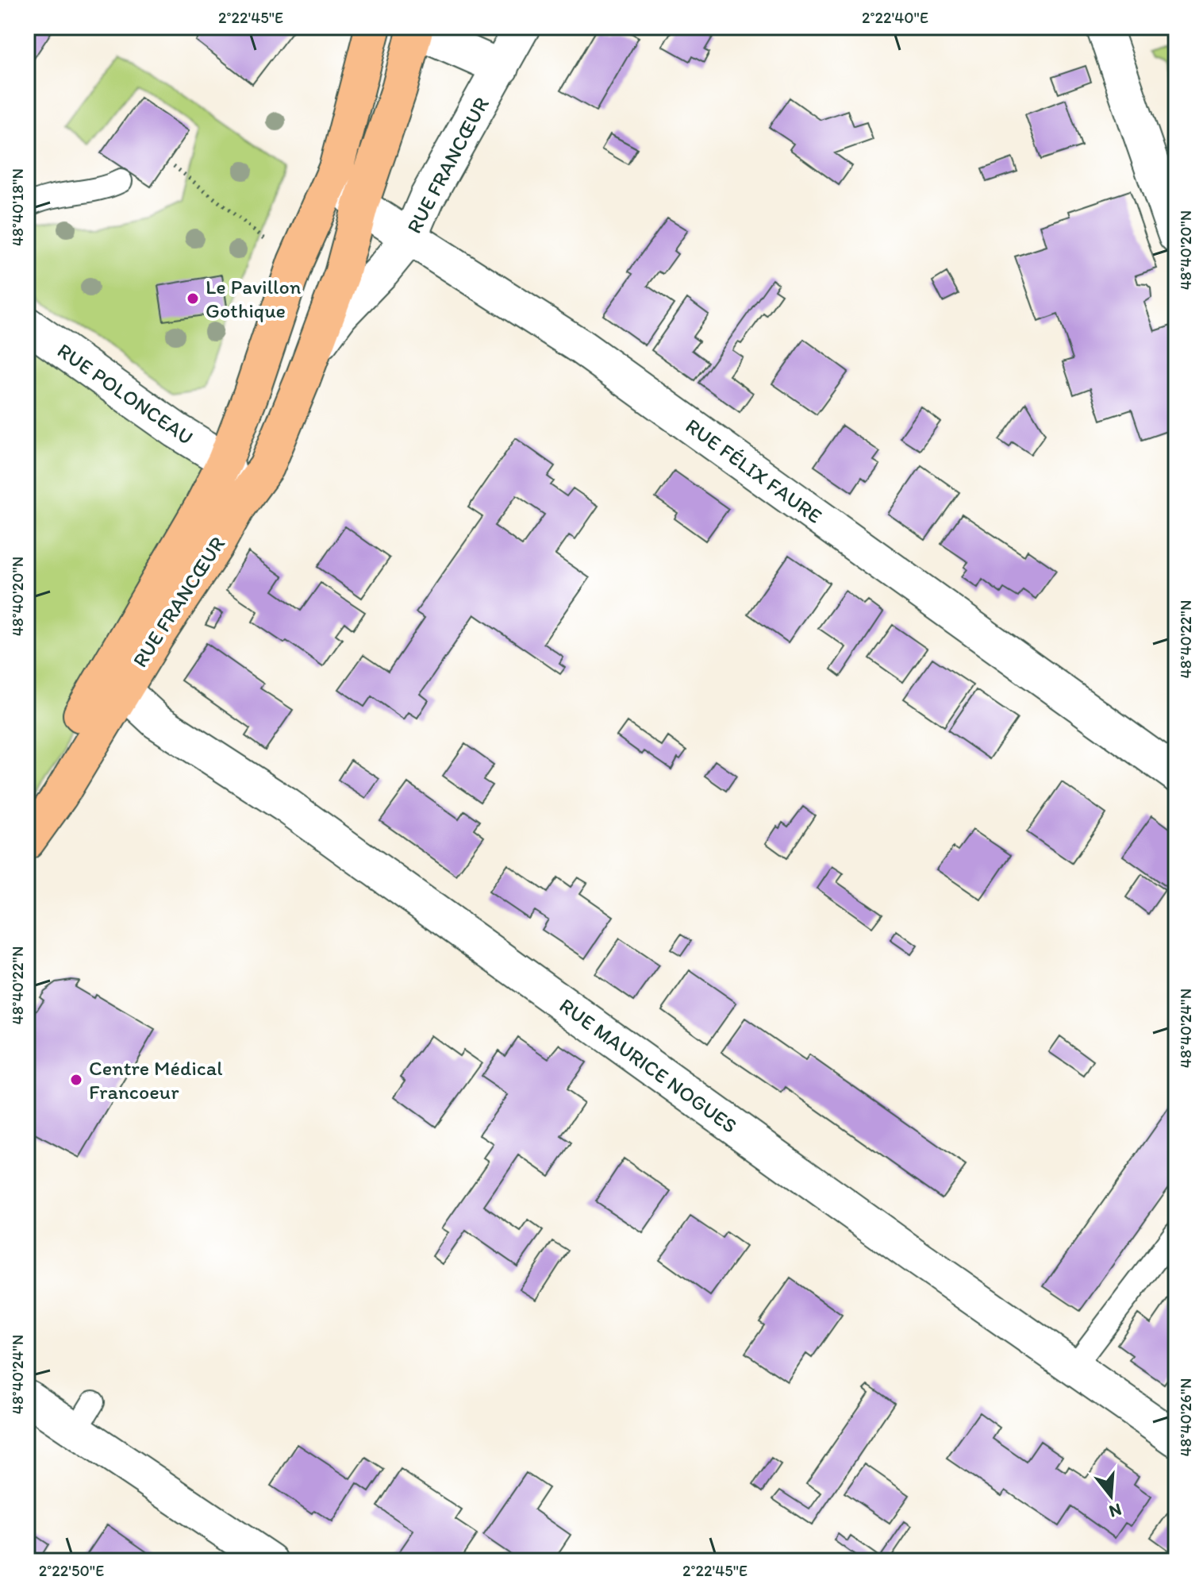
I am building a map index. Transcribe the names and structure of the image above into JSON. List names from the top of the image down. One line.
{"streets":{"main road":["RUE FRANCŒUR"],"street":["RUE POLONCEAU","RUE FÉLIX FAURE","RUE MAURICE NOGUES"]},"crossings":[["RUE FRANCŒUR","RUE POLONCEAU"],["RUE FRANCŒUR","RUE FÉLIX FAURE"],["RUE FRANCŒUR","RUE MAURICE NOGUES"]],"places":["Le Pavillon Gothique","Centre Médical Francoeur"],"north":"bottom","coordinates":["2°22'45\"E","2°22'40\"E","48°40'18\"N","48°40'20\"N","48°40'22\"N","48°40'24\"N","48°40'26\"N","2°22'50\"E"]}
